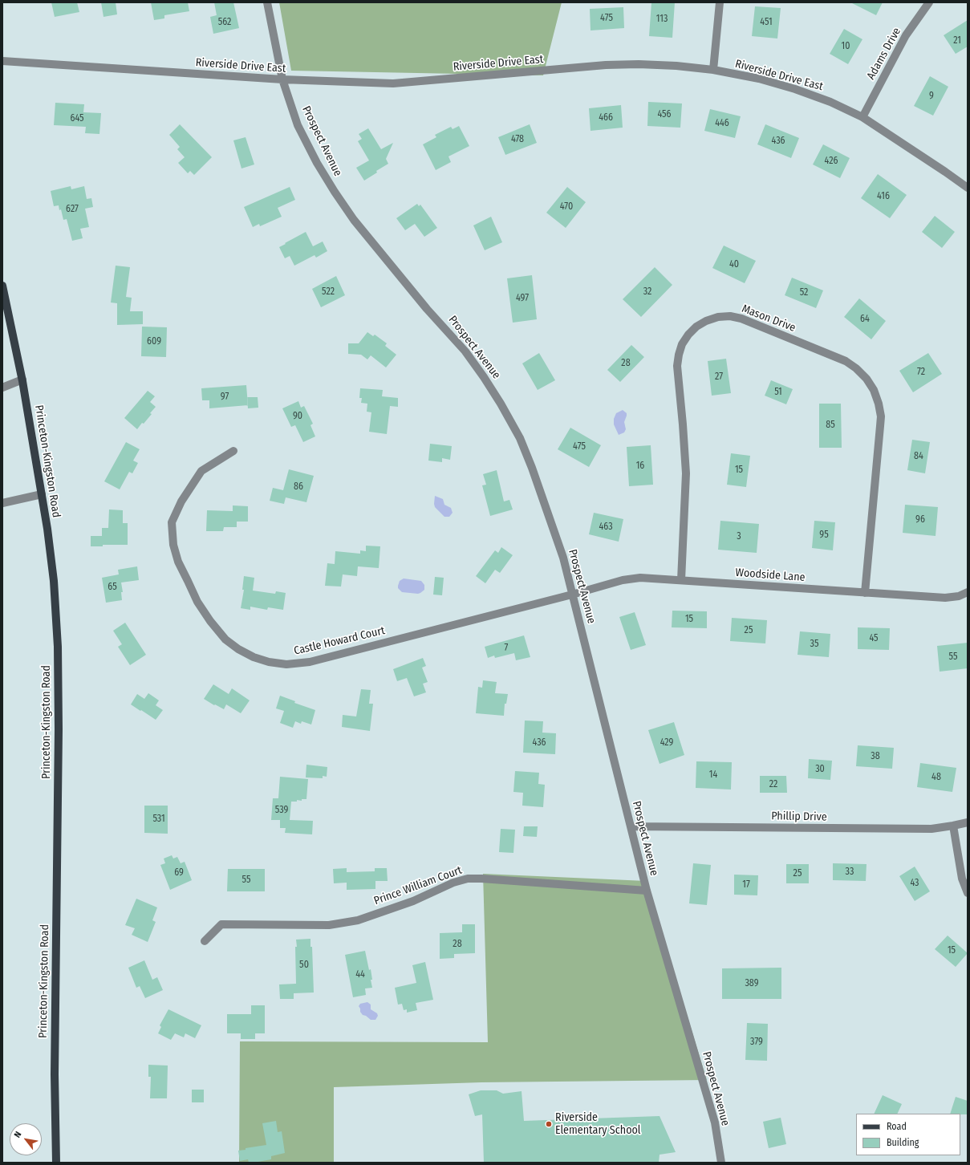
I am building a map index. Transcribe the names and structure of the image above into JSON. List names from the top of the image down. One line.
{"streets":{"main road":["Princeton-Kingston Road"],"street":["Adams Drive","Riverside Drive East","Prospect Avenue","Mason Drive","Woodside Lane","Castle Howard Court","Phillip Drive","Prince William Court"]},"crossings":[["Adams Drive","Riverside Drive East"],["Riverside Drive East","Prospect Avenue"],["Prospect Avenue","Woodside Lane"],["Prospect Avenue","Castle Howard Court"],["Prospect Avenue","Phillip Drive"],["Prospect Avenue","Prince William Court"],["Mason Drive","Woodside Lane"],["Woodside Lane","Castle Howard Court"]],"places":["Riverside Elementary School"],"house_numbers":["475","113","562","451","21","10","9","456","466","645","446","478","436","426","416","470","627","40","522","32","52","497","64","609","28","72","27","51","97","90","85","475","84","16","15","86","96","463","95","3","65","15","25","45","35","7","55","436","429","38","30","14","48","22","539","531","33","69","25","55","43","17","28","15","50","44","389","379"],"legend":["Road","Building"],"north":"top left"}
